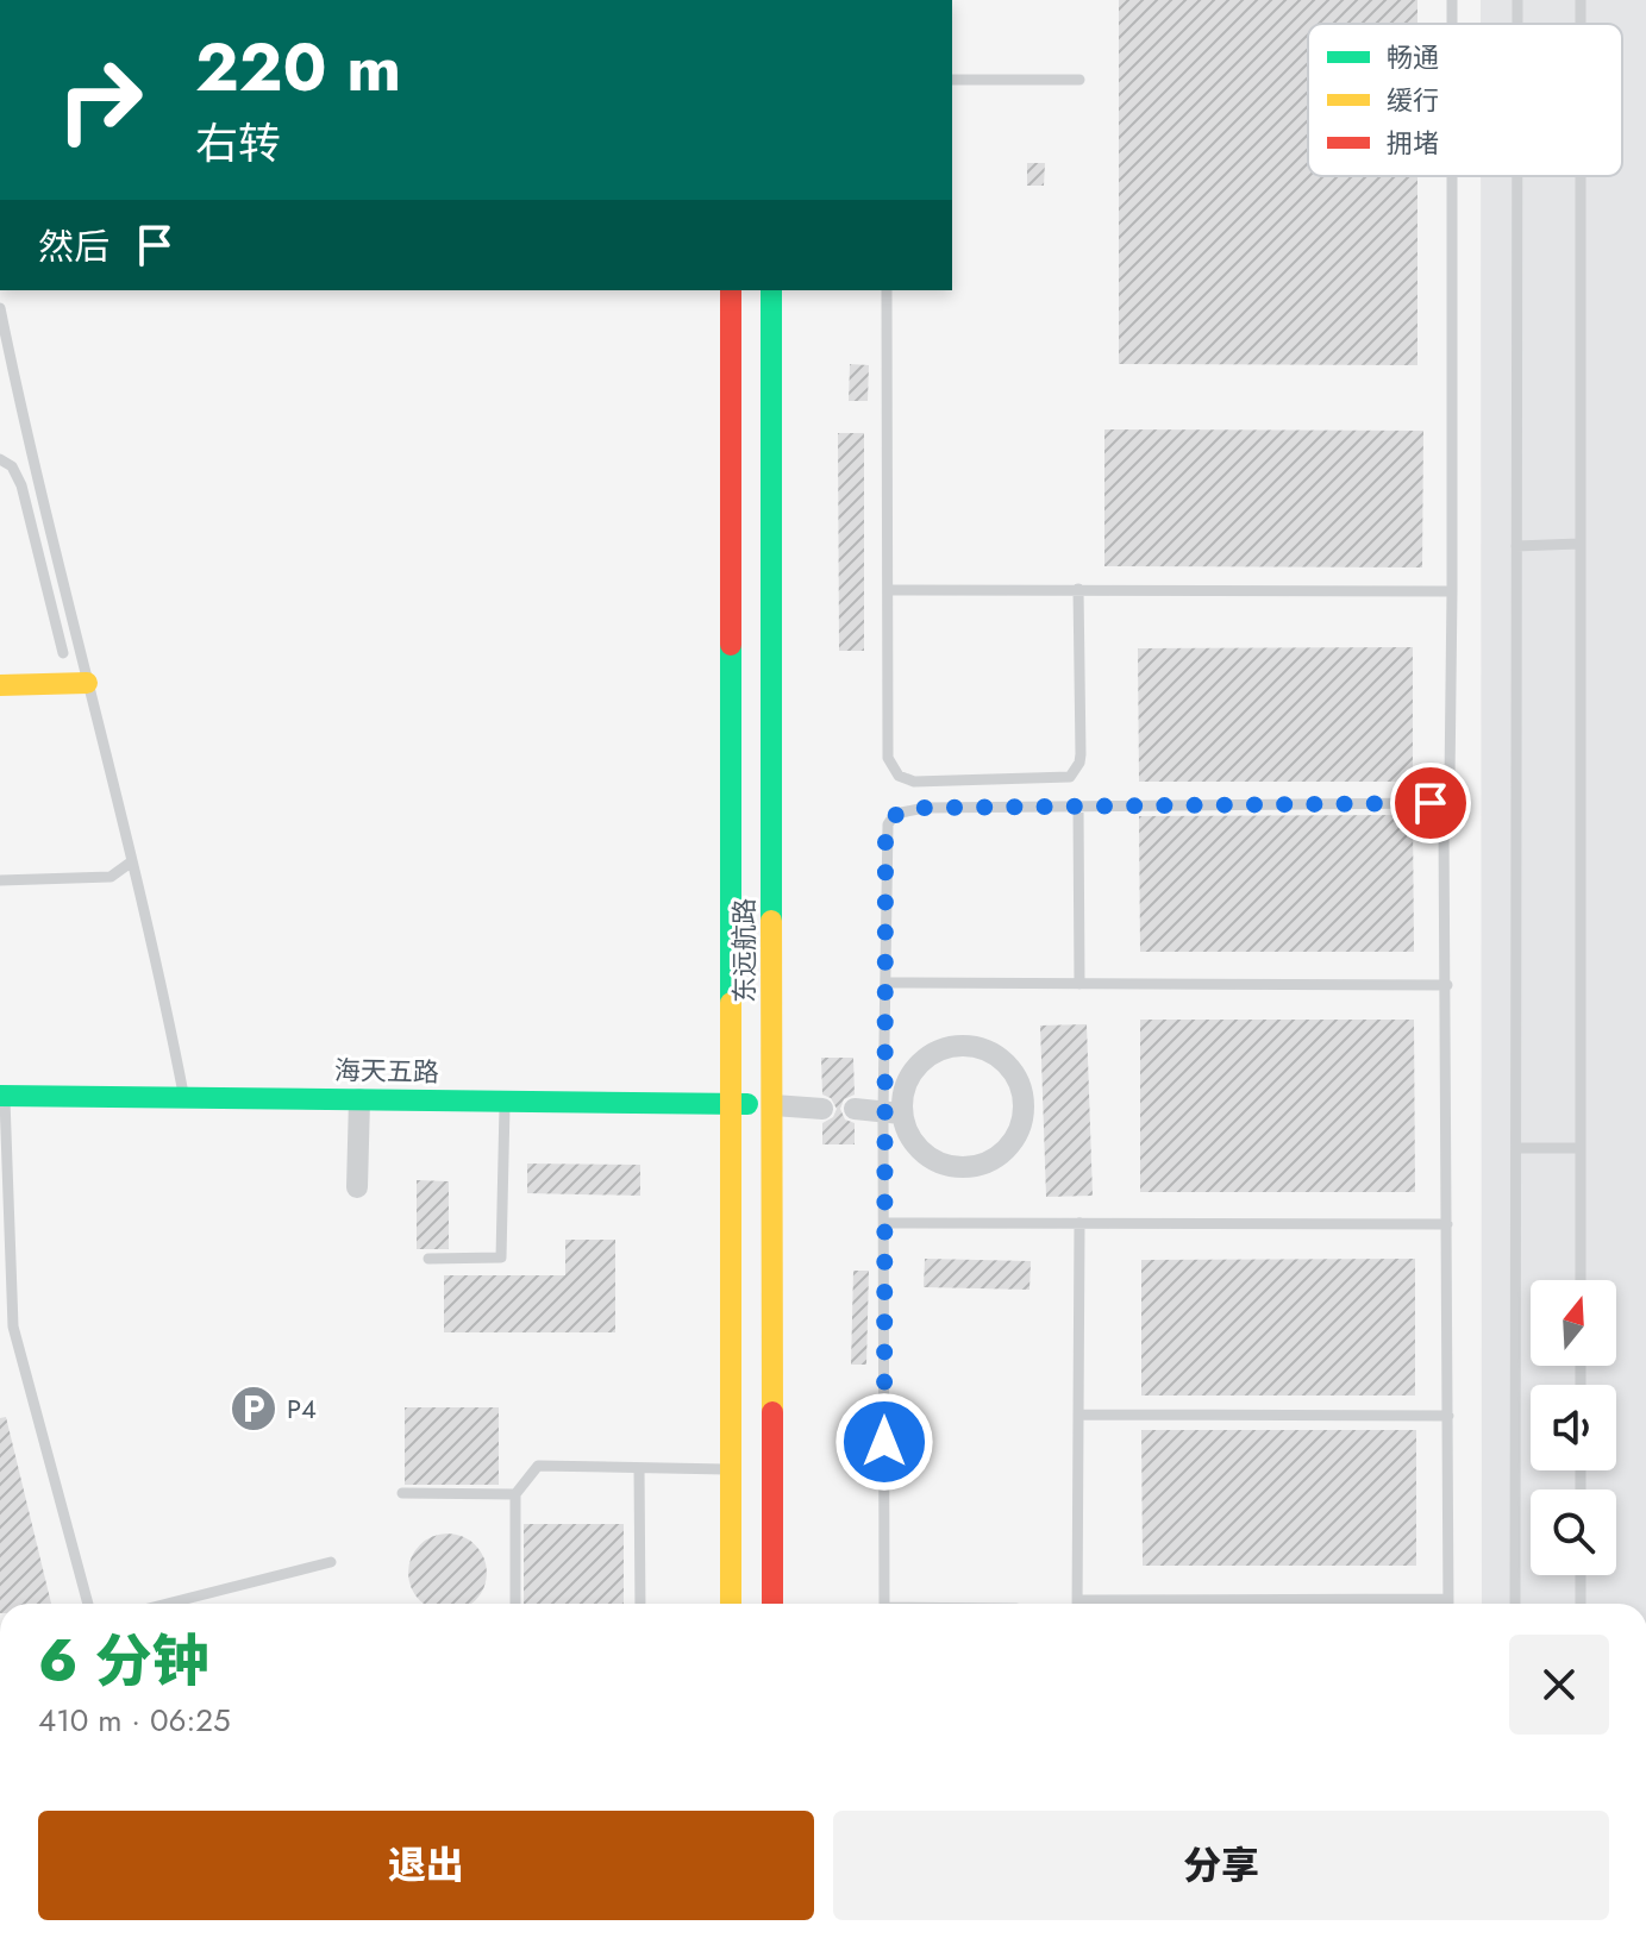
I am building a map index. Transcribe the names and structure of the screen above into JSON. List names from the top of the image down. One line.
{"streets":{"main road":["东远航路","海天五路"]},"crossings":[["东远航路","海天五路"]],"places":{"parking":["P4"]},"legend":["畅通","缓行","拥堵"],"north":"top","page":{"turn":["220 m","右转"],"then":"然后","heading":["6 分钟","410 m · 06:25"],"buttons":["退出","分享"]}}
